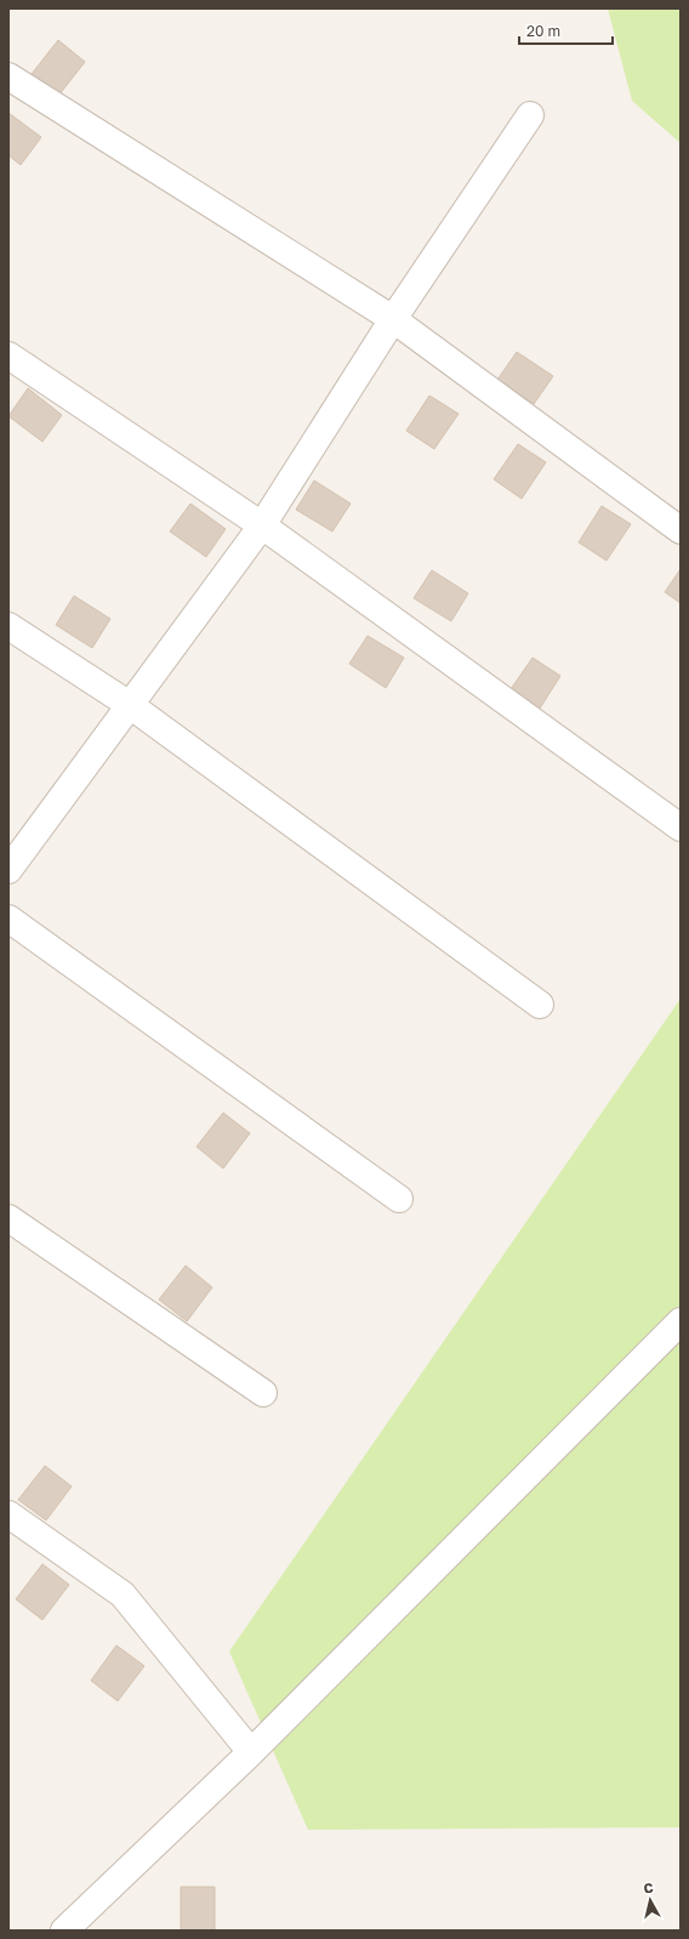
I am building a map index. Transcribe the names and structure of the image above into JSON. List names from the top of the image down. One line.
{"scale_bar":"20 m","north":"top"}
